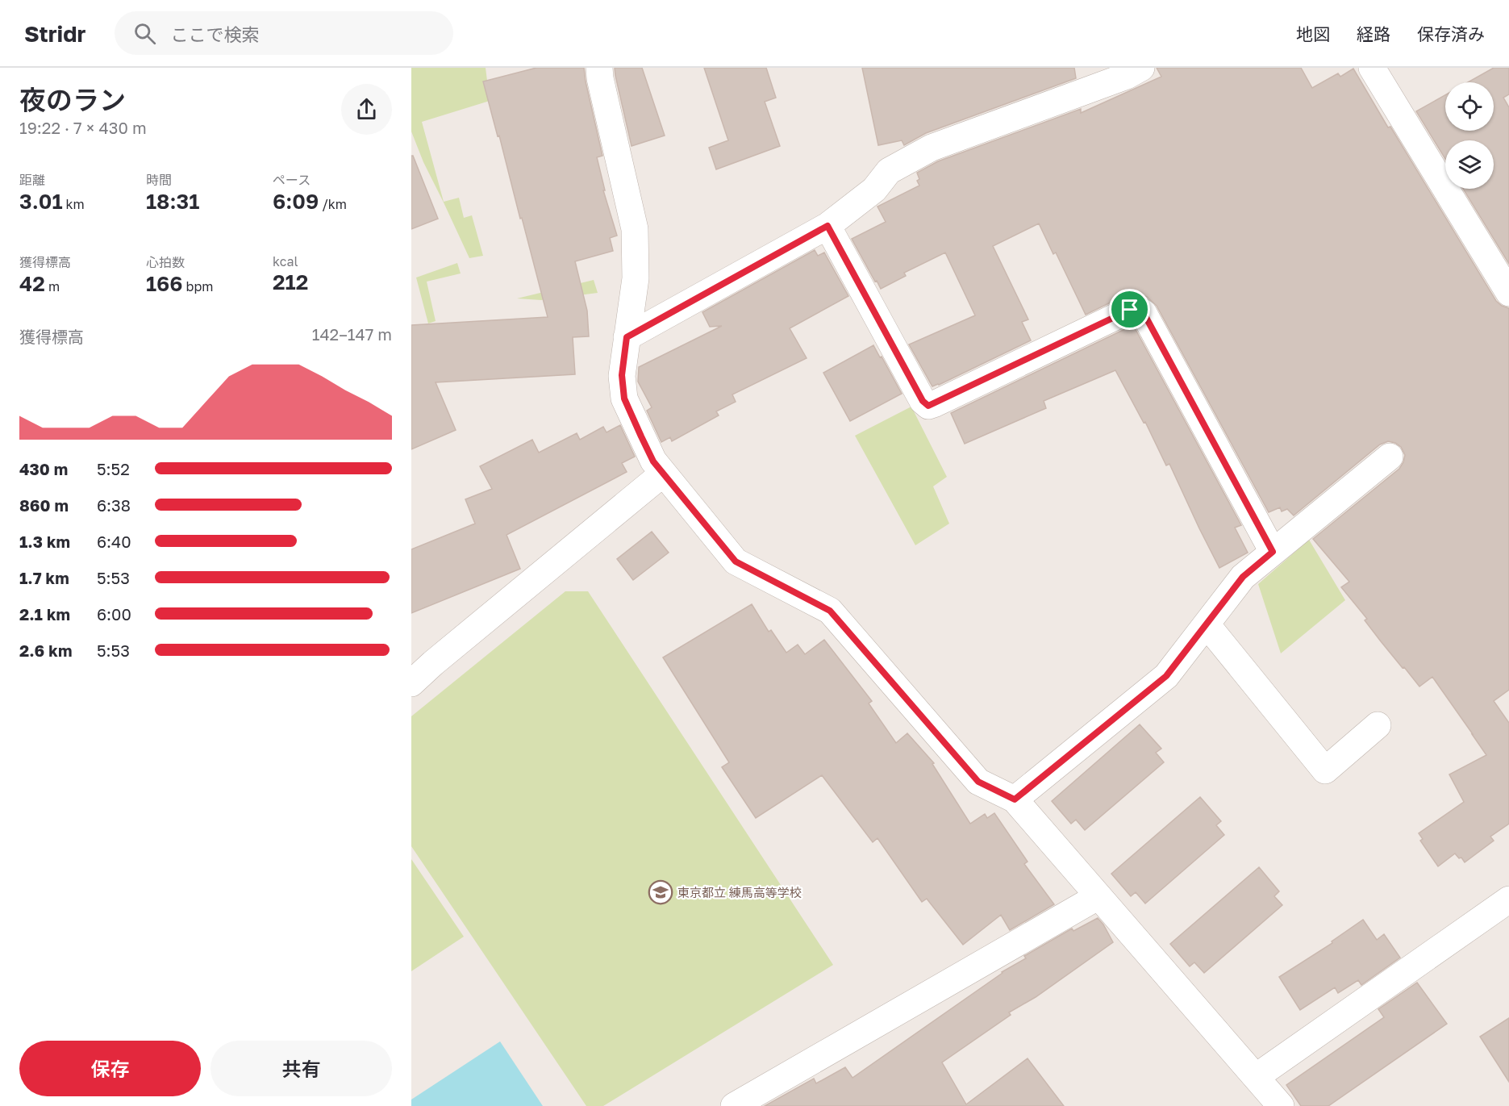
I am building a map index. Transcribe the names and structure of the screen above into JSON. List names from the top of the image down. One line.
{"places":{"school or university":["東京都立 練馬高等学校"]},"page":{"header":"Stridr","search":"ここで検索","nav":["地図","経路","保存済み"],"heading":["夜のラン","19:22 · 7 × 430 m"],"stats":[["距離","3.01 km"],["時間","18:31"],["ペース","6:09 /km"],["獲得標高","42 m"],["心拍数","166 bpm"],["kcal","212"]],"chart":["獲得標高","142–147 m"],"list":[{"name":"430 m","note":"5:52"},{"name":"860 m","note":"6:38"},{"name":"1.3 km","note":"6:40"},{"name":"1.7 km","note":"5:53"},{"name":"2.1 km","note":"6:00"},{"name":"2.6 km","note":"5:53"}],"buttons":["保存","共有"]}}
